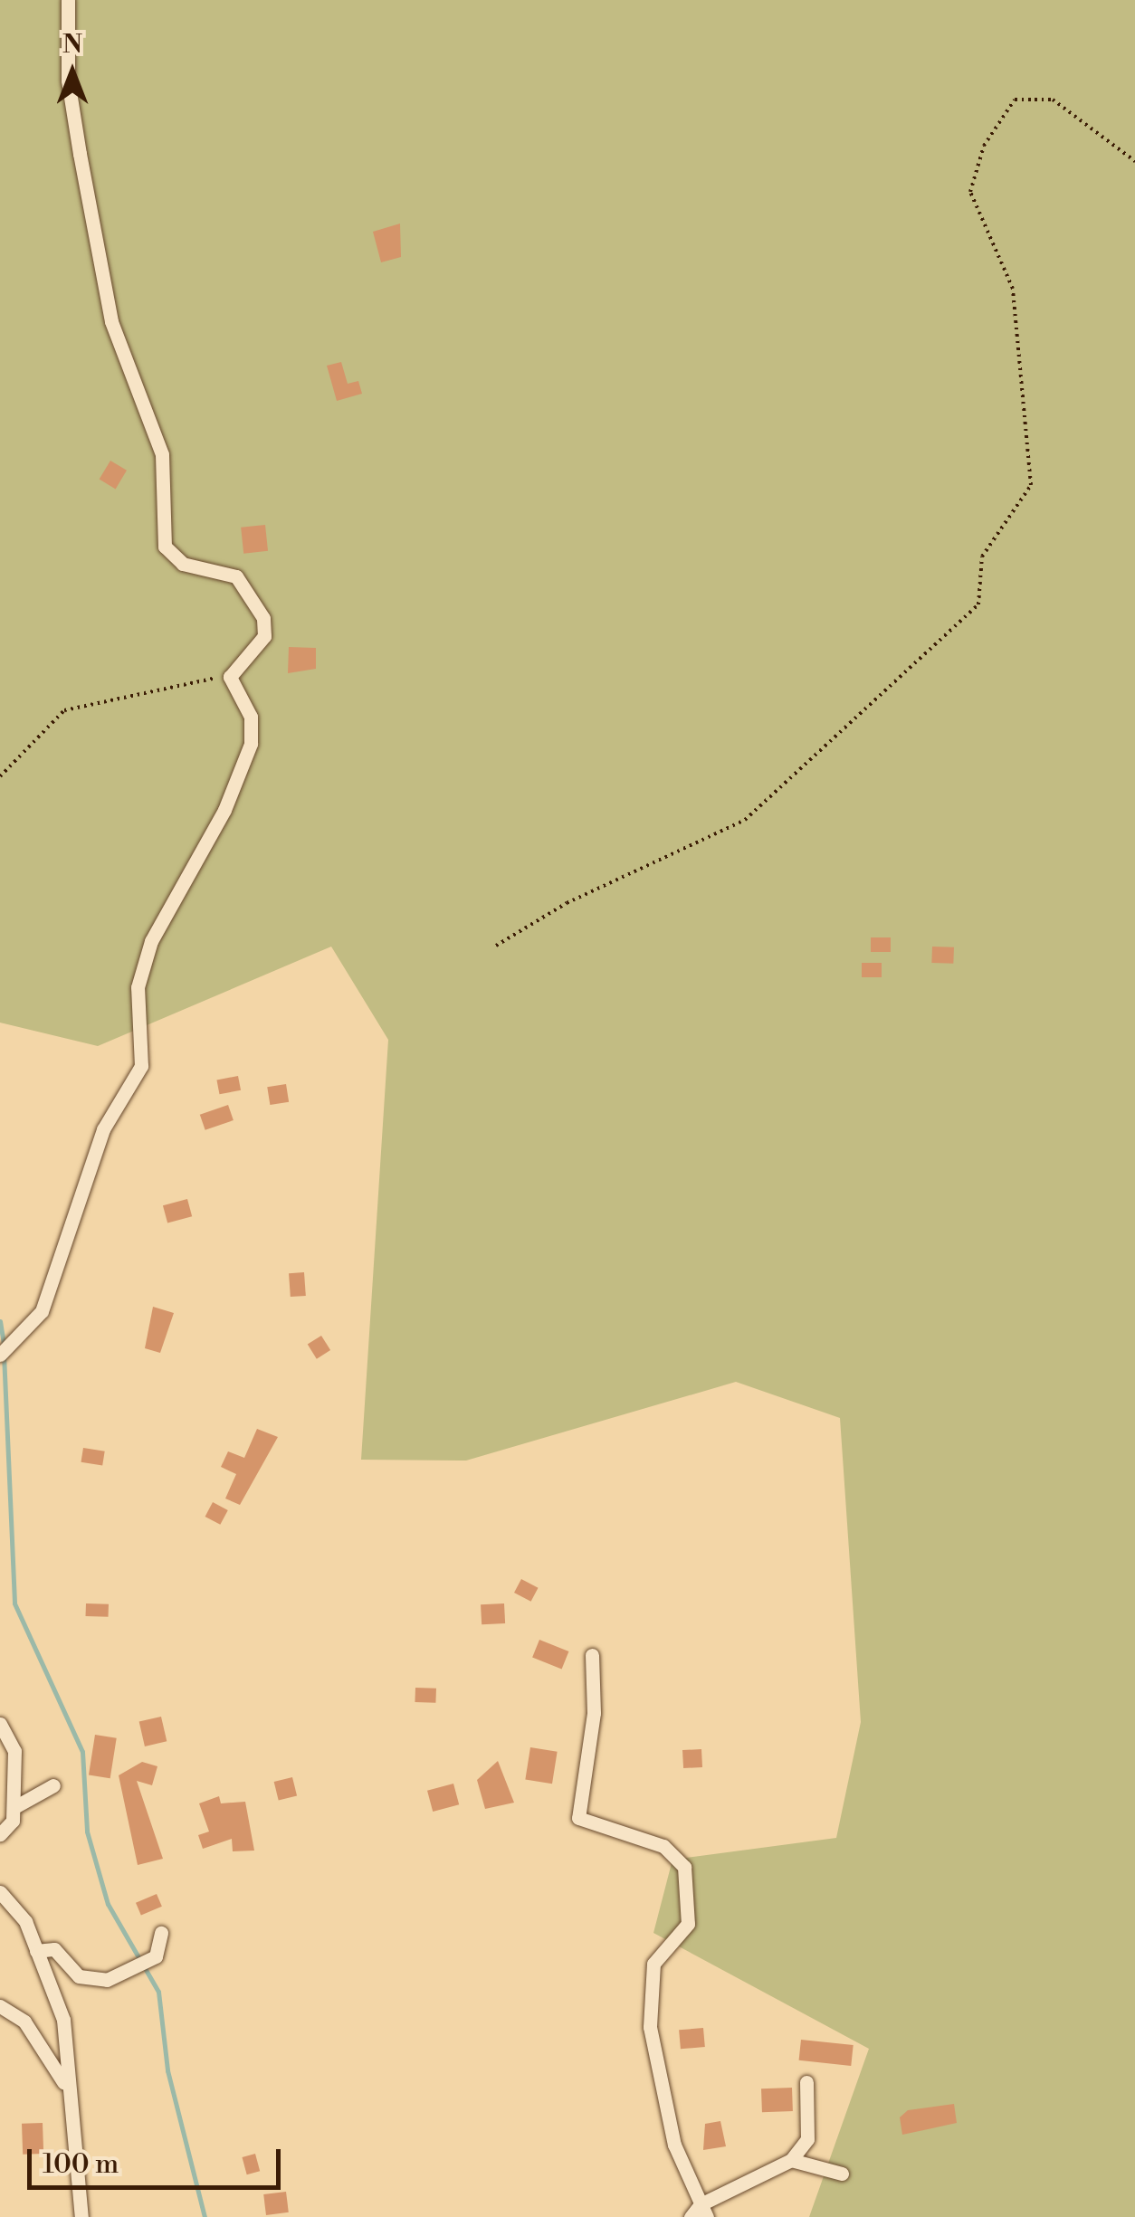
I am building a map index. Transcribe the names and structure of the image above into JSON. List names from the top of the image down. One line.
{"scale_bar":"100 m","north":"top"}
